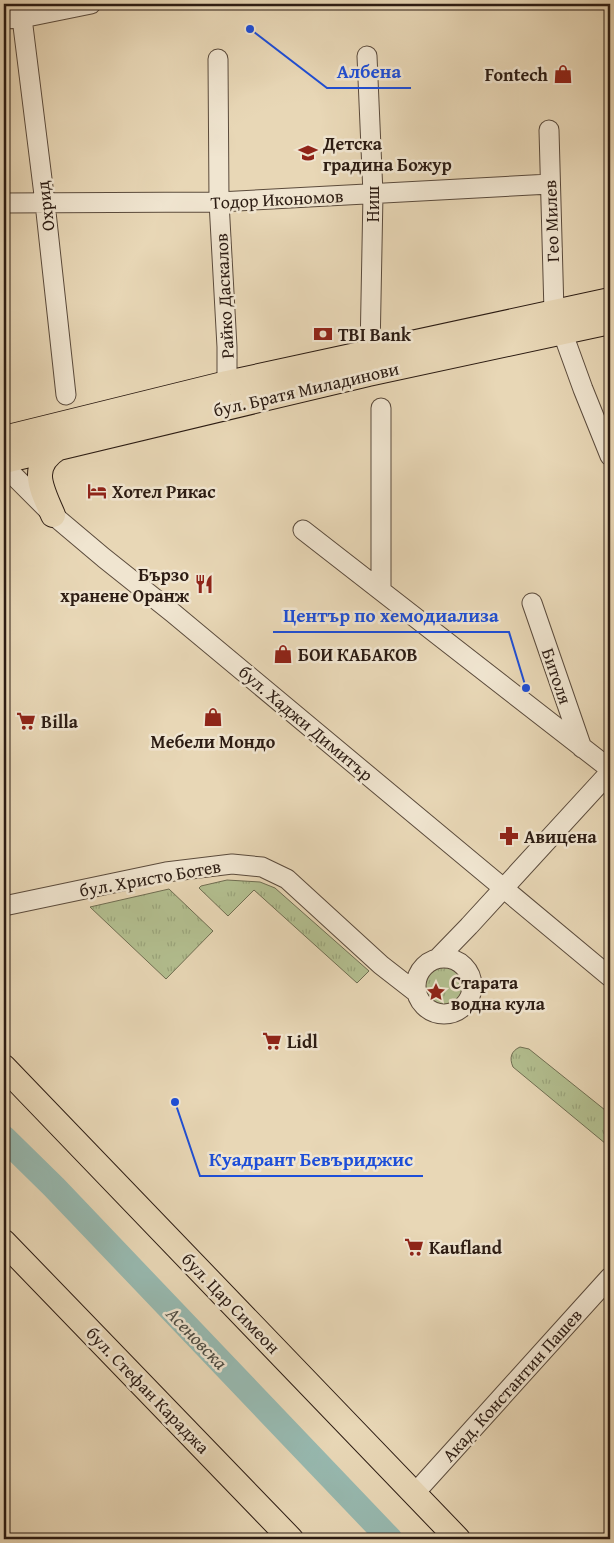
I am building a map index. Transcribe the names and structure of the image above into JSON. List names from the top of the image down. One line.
{"streets":{"main road":["бул. Братя Миладинови","бул. Цар Симеон","бул. Стефан Караджа"],"street":["Тодор Икономов","Ниш","Охрид","Гео Милев","Райко Даскалов","Битоля","бул. Хаджи Димитър","бул. Христо Ботев","Акад. Константин Пашев"]},"crossings":[["Тодор Икономов","Ниш"],["Тодор Икономов","Охрид"],["Тодор Икономов","Гео Милев"],["Тодор Икономов","Райко Даскалов"],["Ниш","бул. Братя Миладинови"],["Гео Милев","бул. Братя Миладинови"],["Райко Даскалов","бул. Братя Миладинови"],["бул. Цар Симеон","Акад. Константин Пашев"]],"water":["Асеновска"],"places":{"other":["Албена","Център по хемодиализа","Куадрант Бевъриджис"],"shop":["Fontech","БОИ КАБАКОВ","Мебели Мондо"],"school or university":["Детска градина Божур"],"bank":["TBI Bank"],"hotel":["Хотел Рикас"],"restaurant":["Бързо хранене Оранж"],"supermarket":["Billa","Lidl","Kaufland"],"pharmacy":["Авицена"],"place":["Старата водна кула"]}}
